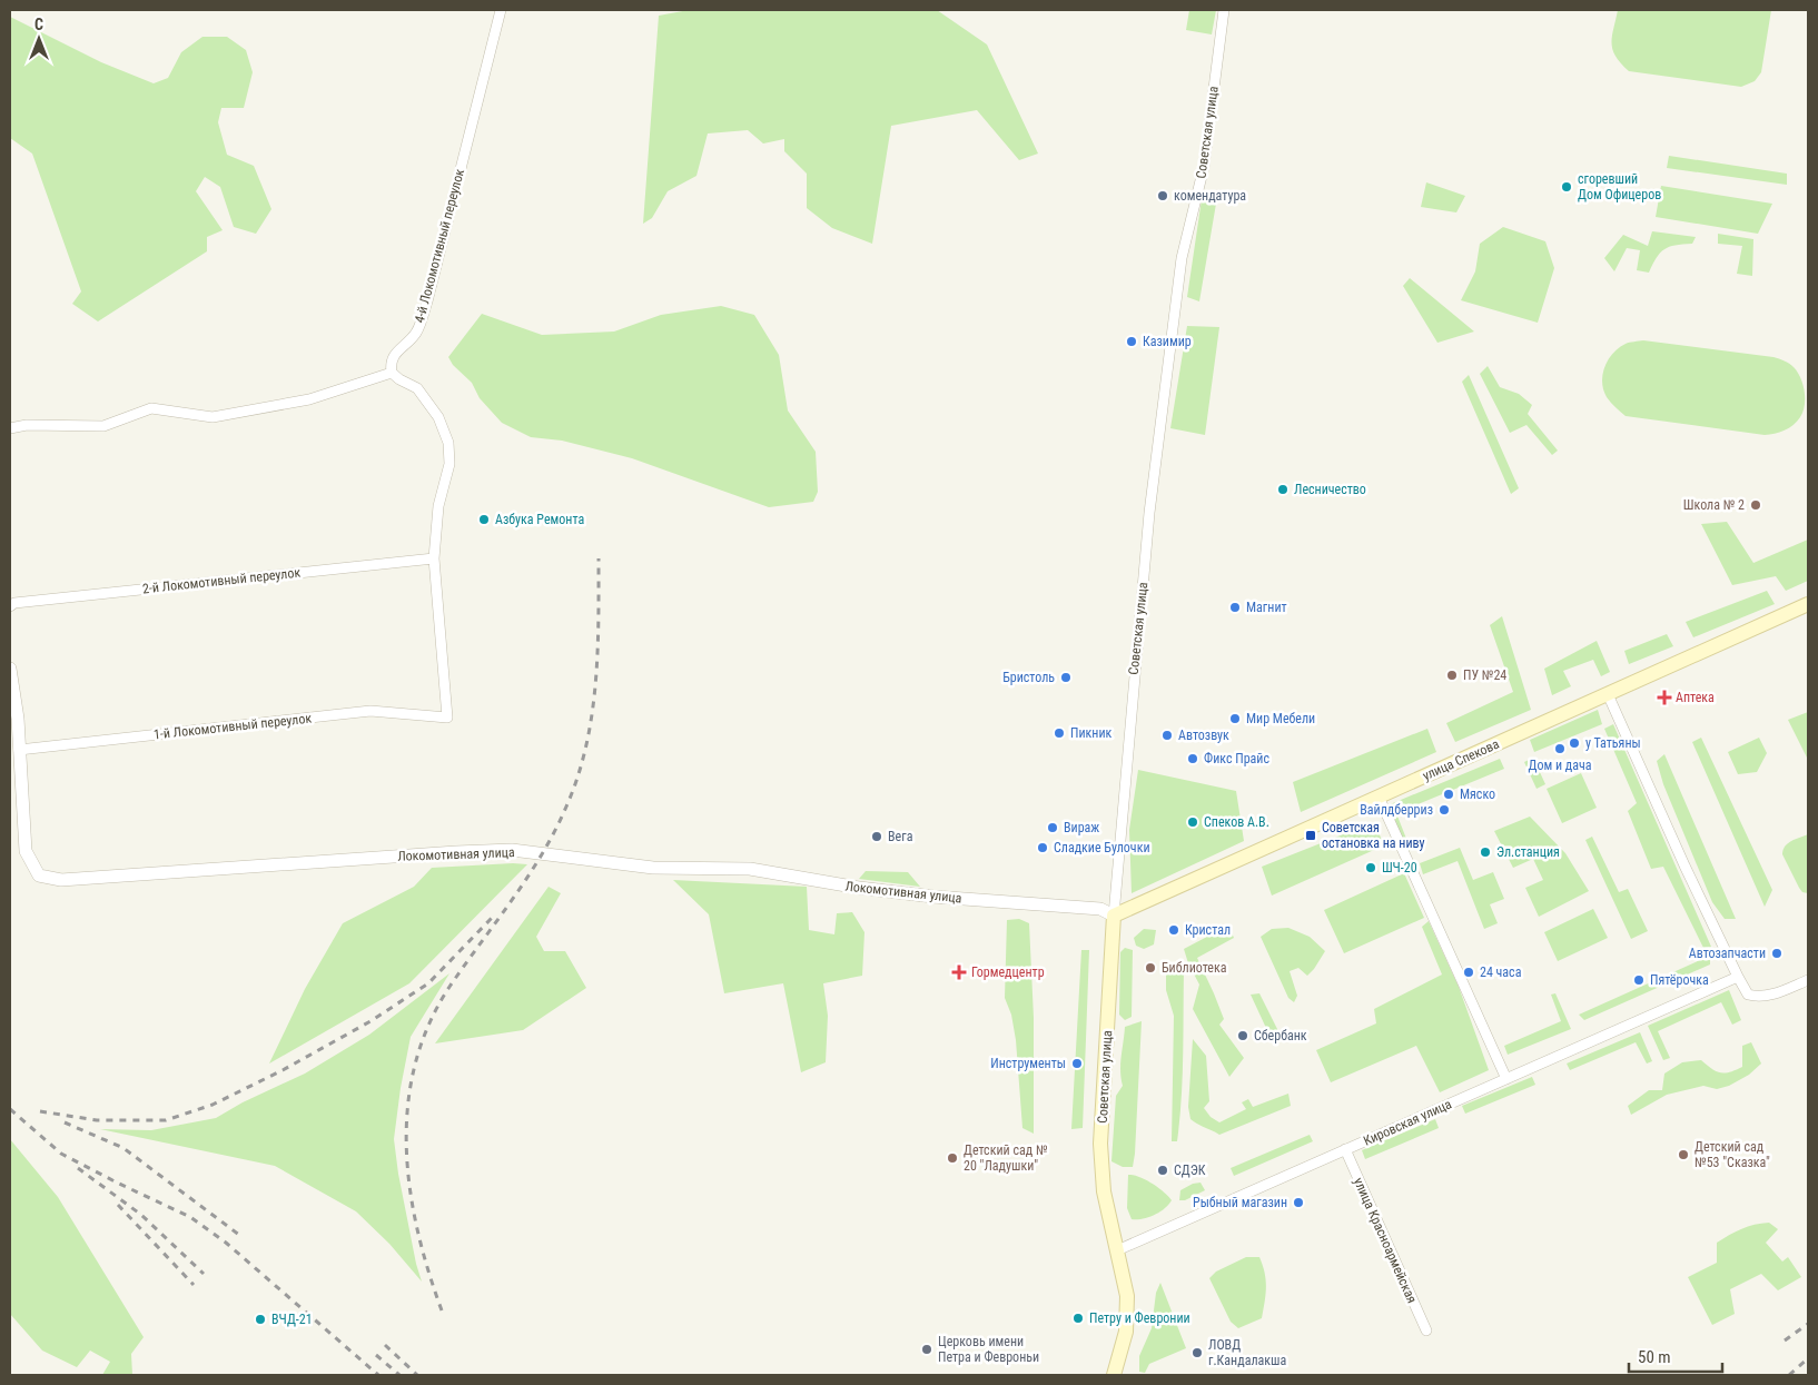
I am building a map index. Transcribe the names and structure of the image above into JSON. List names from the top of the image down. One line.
{"streets":{"main road":["Советская улица","улица Спекова"],"street":["4-й Локомотивный переулок","2-й Локомотивный переулок","1-й Локомотивный переулок","Локомотивная улица","Кировская улица","улица Красноармейская"]},"crossings":[["Советская улица","улица Спекова"],["Советская улица","Локомотивная улица"],["Советская улица","Кировская улица"],["2-й Локомотивный переулок","1-й Локомотивный переулок"],["1-й Локомотивный переулок","Локомотивная улица"],["улица Спекова","Локомотивная улица"],["Кировская улица","улица Красноармейская"]],"places":{"other":["сгоревший Дом Офицеров","комендатура","Казимир","Лесничество","Школа № 2","Азбука Ремонта","Магнит","ПУ №24","Бристоль","Мир Мебели","Пикник","Автозвук","у Татьяны","Дом и дача","Фикс Прайс","Мяско","Вайлдберриз","Спеков А.В.","Вираж","Вега","Сладкие Булочки","Эл.станция","ШЧ-20","Кристал","Автозапчасти","Библиотека","24 часа","Пятёрочка","Сбербанк","Инструменты","Детский сад №53 \"Сказка\"","Детский сад № 20 \"Ладушки\"","СДЭК","Рыбный магазин","Петру и Февронии","ВЧД-21","Церковь имени Петра и Февроньи","ЛОВД г.Кандалакша"],"health":["Аптека","Гормедцентр"],"transit":["Советская остановка на ниву"]},"scale_bar":"50 m","north":"top"}
